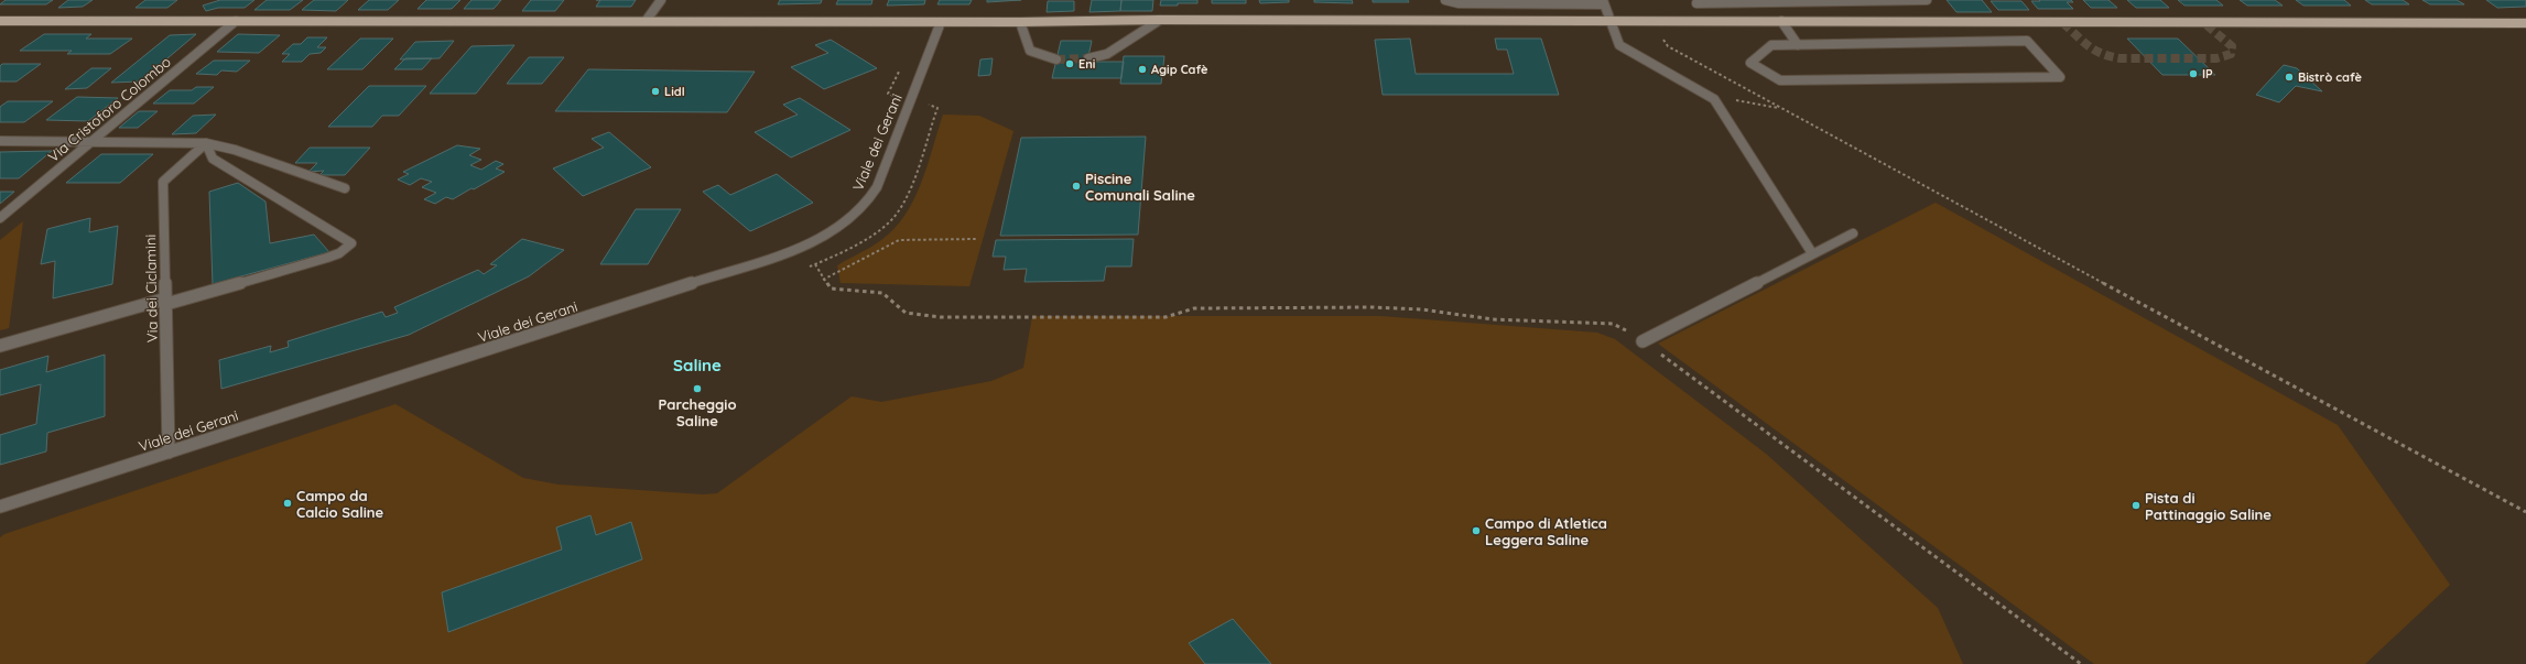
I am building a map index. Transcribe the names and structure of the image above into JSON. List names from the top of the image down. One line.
{"streets":{"street":["Via Cristoforo Colombo","Viale dei Gerani","Via dei Ciclamini"]},"crossings":[["Viale dei Gerani","Via dei Ciclamini"]],"districts":["Saline"],"places":["Eni","Agip Cafè","IP","Bistrò cafè","Lidl","Piscine Comunali Saline","Parcheggio Saline","Campo da Calcio Saline","Pista di Pattinaggio Saline","Campo di Atletica Leggera Saline"]}
